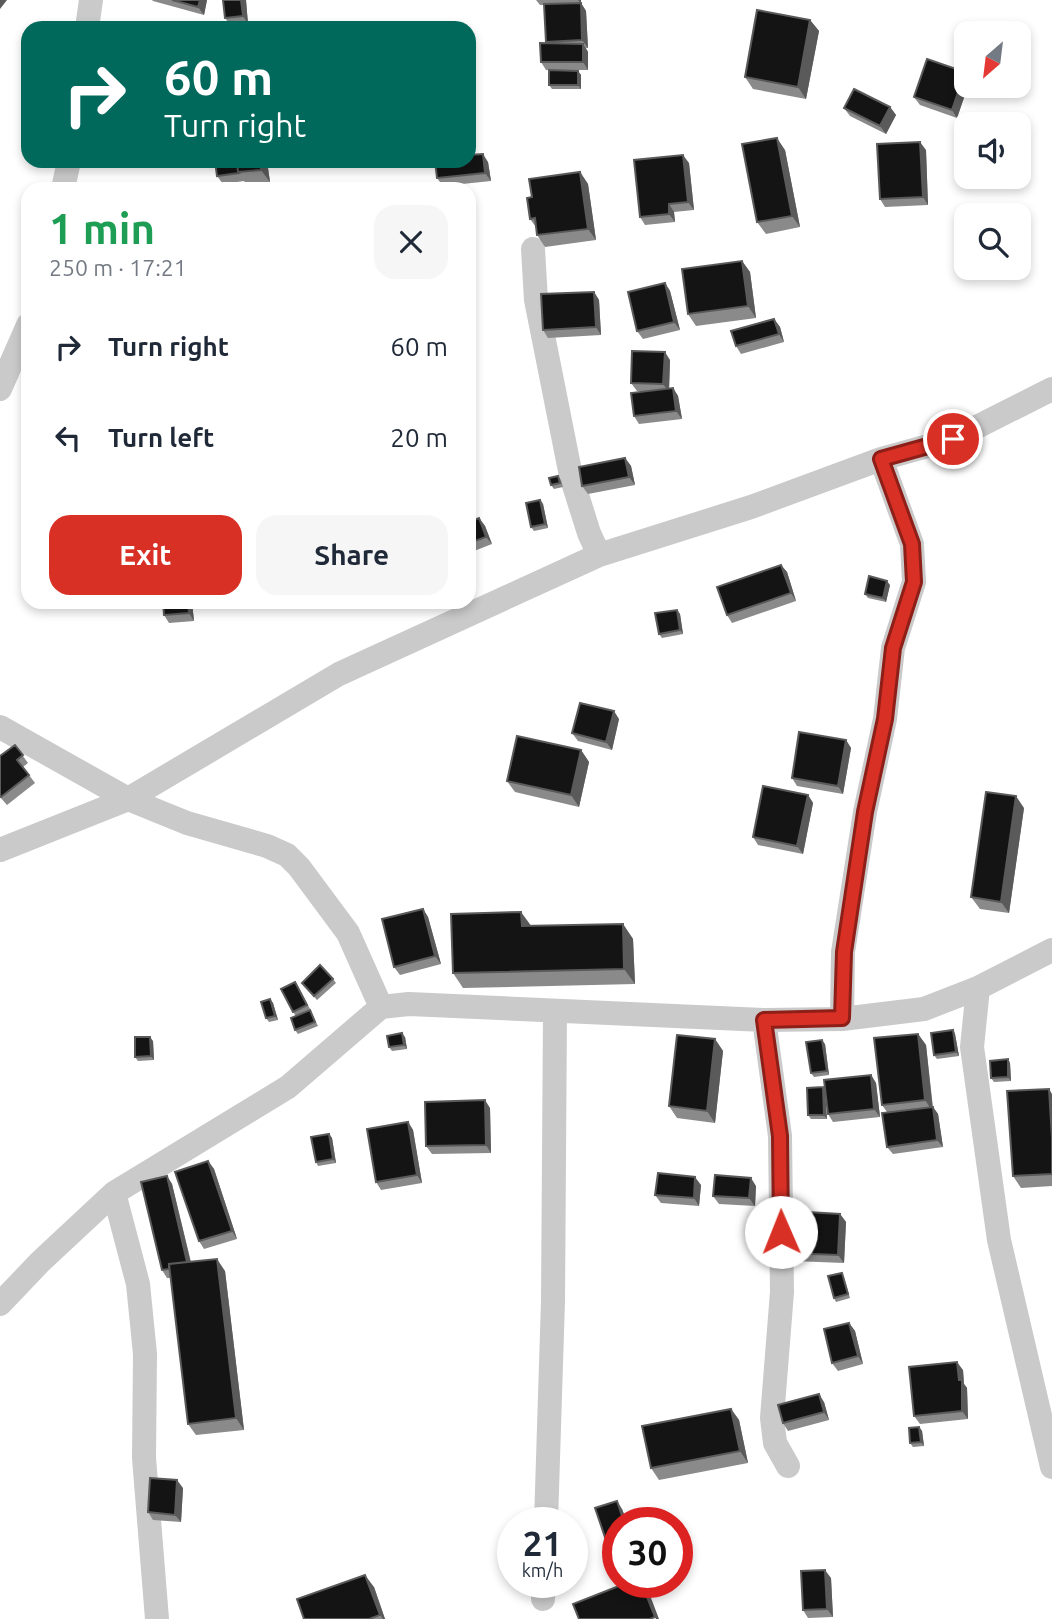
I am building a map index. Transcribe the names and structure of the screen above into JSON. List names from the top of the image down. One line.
{"north":"bottom left","page":{"turn":["60 m","Turn right"],"heading":["1 min","250 m · 17:21"],"list":[{"name":"Turn right","value":"60 m"},{"name":"Turn left","value":"20 m"}],"buttons":["Exit","Share"],"speed":"21 km/h","limit":"30"}}
